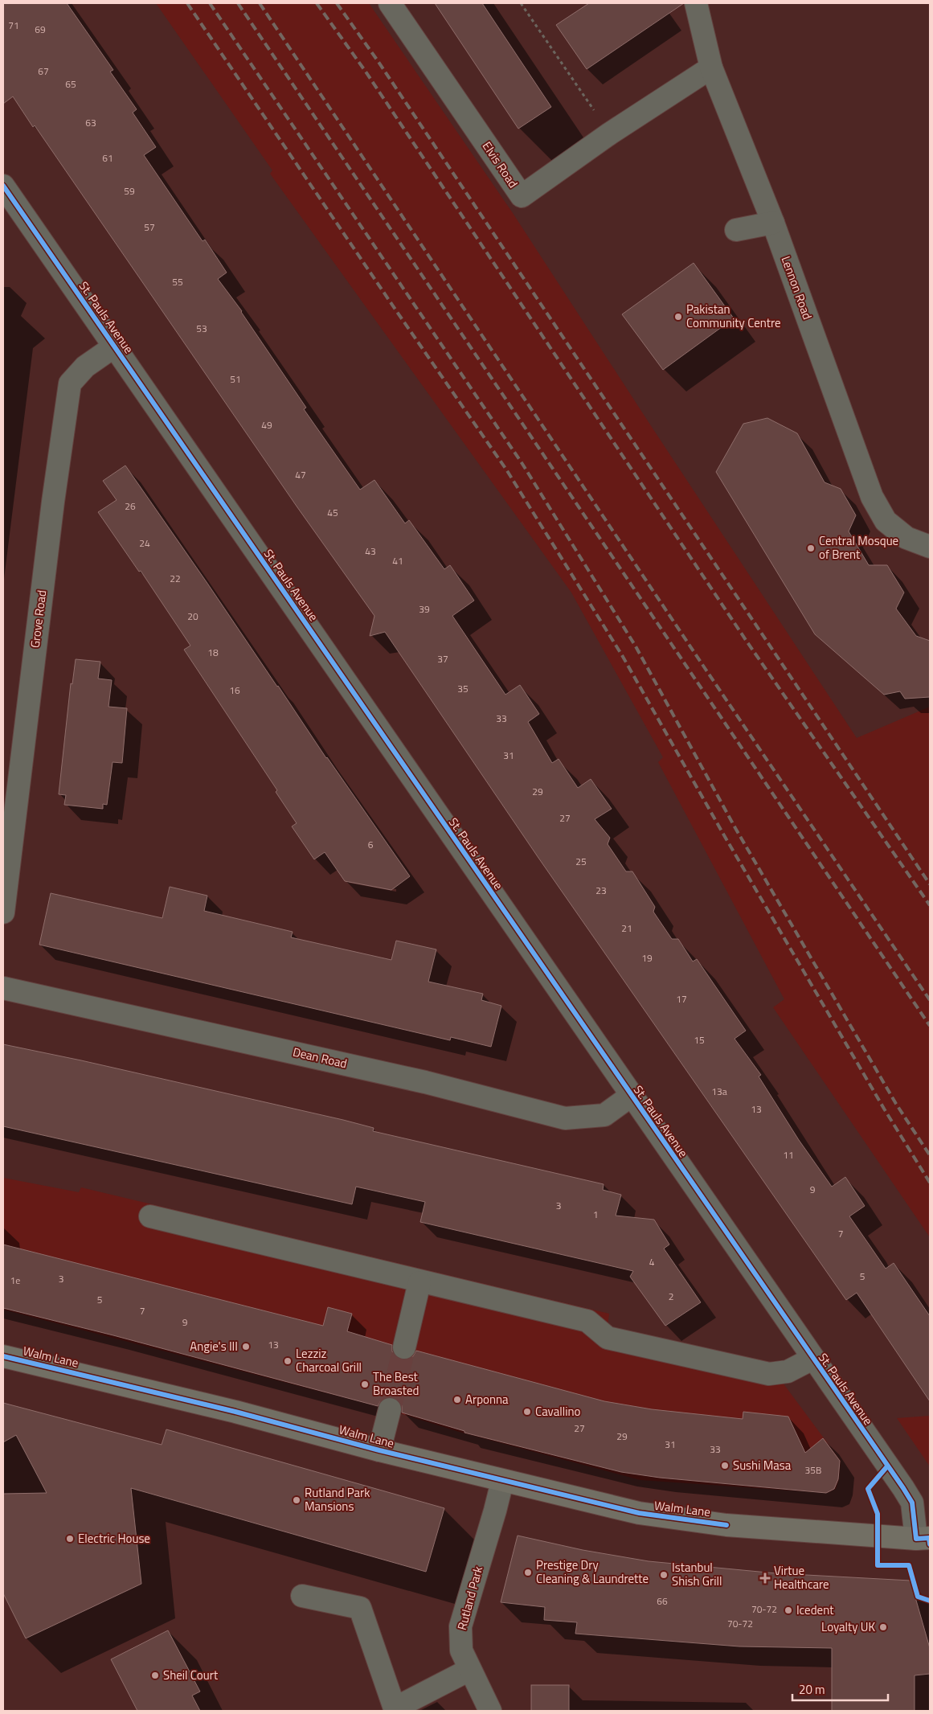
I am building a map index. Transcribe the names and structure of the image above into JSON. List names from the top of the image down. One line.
{"streets":{"main road":["Walm Lane"],"street":["Elvis Road","Lennon Road","St. Pauls Avenue","Grove Road","Dean Road","Rutland Park"]},"crossings":[["Elvis Road","Lennon Road"],["St. Pauls Avenue","Grove Road"],["St. Pauls Avenue","Dean Road"],["St. Pauls Avenue","Walm Lane"],["Walm Lane","Rutland Park"]],"places":{"other":["Pakistan Community Centre","Central Mosque of Brent","Angie's III","Lezziz Charcoal Grill","The Best Broasted","Arponna","Cavallino","Sushi Masa","Rutland Park Mansions","Electric House","Prestige Dry Cleaning & Laundrette","Istanbul Shish Grill","Icedent","Loyalty UK","Sheil Court"],"health":["Virtue Healthcare"]},"house_numbers":["71","69","67","65","63","61","59","57","55","53","51","49","47","26","45","24","43","41","22","39","20","18","37","35","16","33","31","29","27","6","25","23","21","19","17","15","13a","13","11","9","3","1","7","4","5","3","1e","2","5","7","9","13","27","29","31","33","35B","66","70-72","70-72"],"scale_bar":"20 m"}
